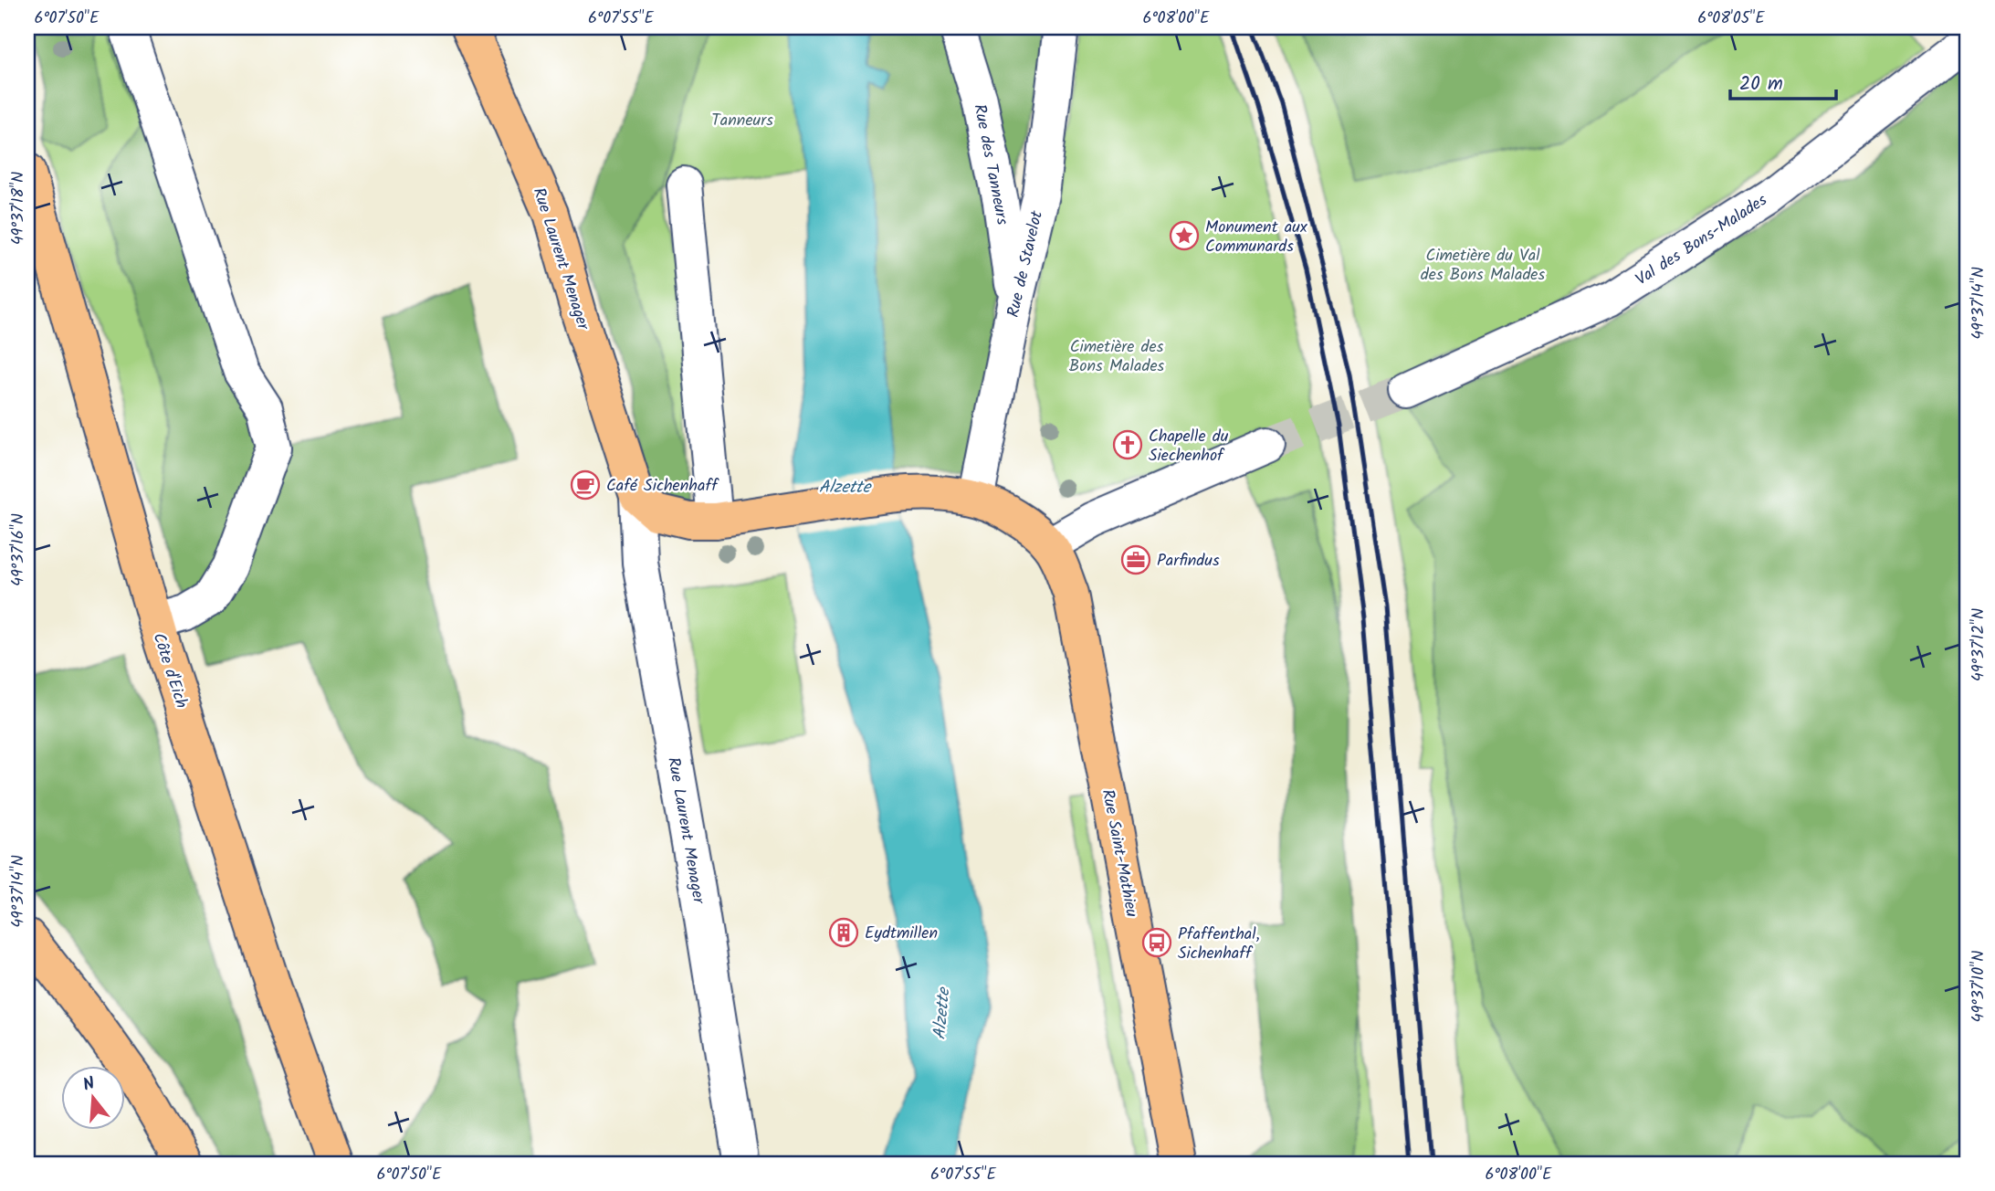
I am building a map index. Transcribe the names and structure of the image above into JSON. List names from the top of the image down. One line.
{"streets":{"main road":["Rue Laurent Menager","Côte d'Eich","Rue Saint-Mathieu"],"street":["Rue des Tanneurs","Val des Bons-Malades","Rue de Stavelot"]},"crossings":[["Rue des Tanneurs","Rue de Stavelot"],["Rue de Stavelot","Rue Saint-Mathieu"]],"water":["Alzette"],"parks":["Tanneurs","Cimetière du Val des Bons Malades","Cimetière des Bons Malades"],"places":{"place":["Monument aux Communards"],"church":["Chapelle du Siechenhof"],"cafe":["Café Sichenhaff"],"office":["Parfindus"],"building":["Eydtmillen"],"bus stop":["Pfaffenthal, Sichenhaff"]},"scale_bar":"20 m","north":"top","coordinates":["6°07'50\"E","6°07'55\"E","6°08'00\"E","6°08'05\"E","49°37'18\"N","49°37'14\"N","49°37'16\"N","49°37'12\"N","49°37'10\"N"]}
